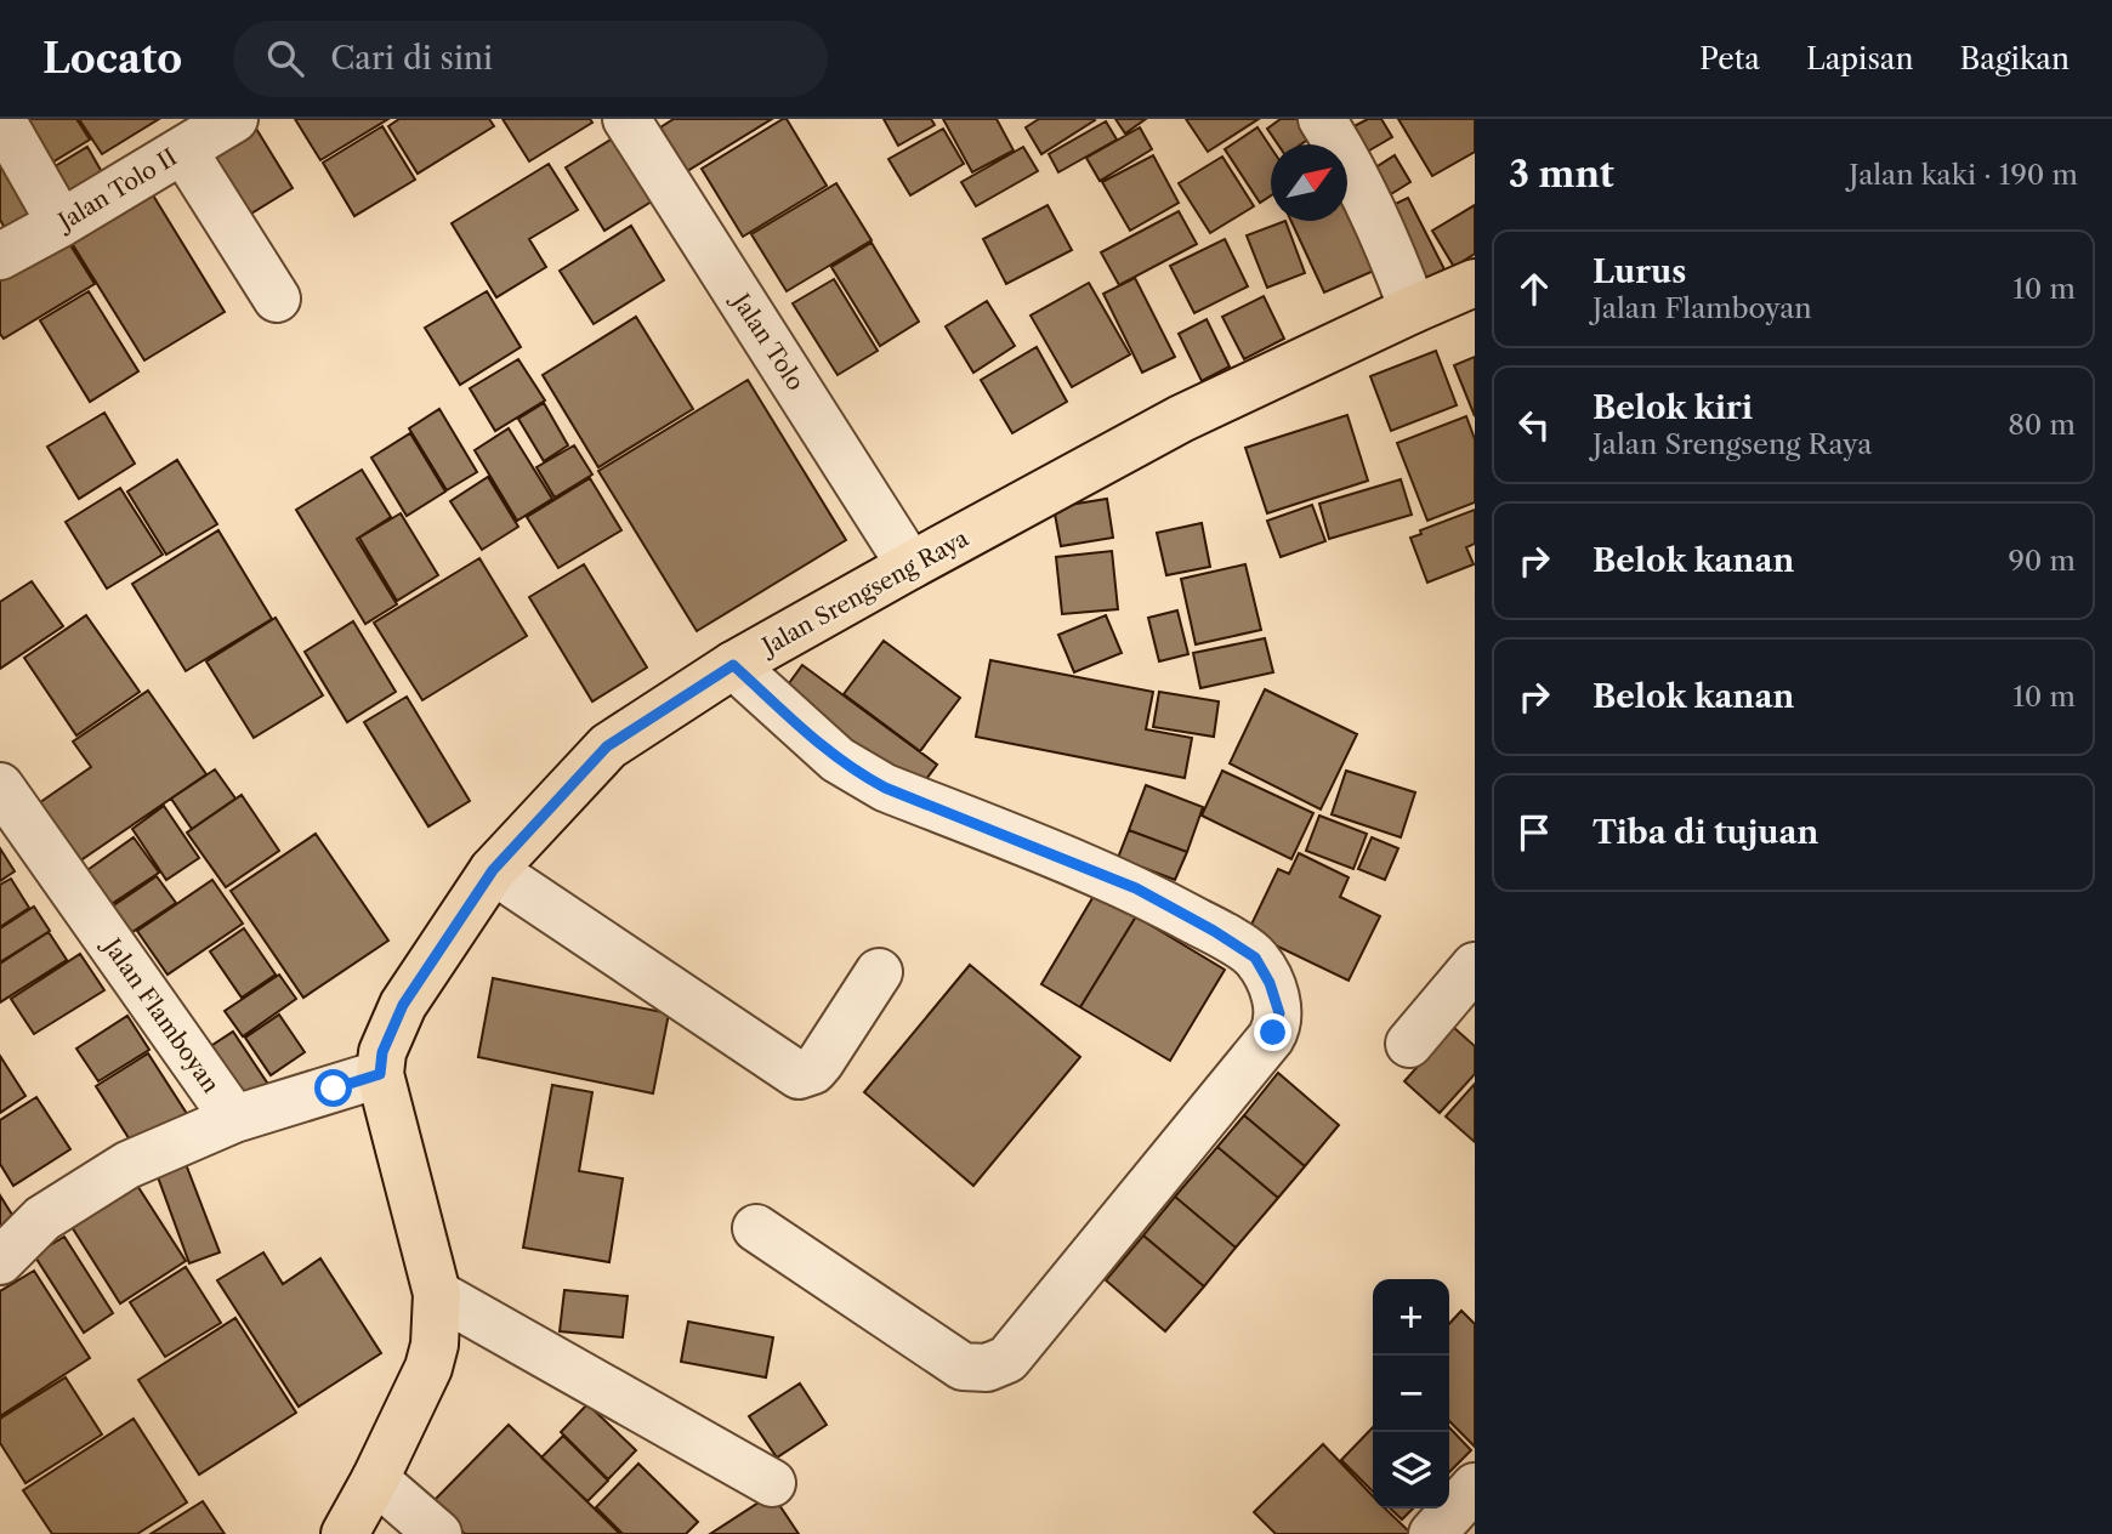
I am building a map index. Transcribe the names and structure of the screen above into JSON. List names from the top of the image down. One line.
{"streets":{"main road":["Jalan Srengseng Raya"],"street":["Jalan Tolo II","Jalan Tolo","Jalan Flamboyan"]},"crossings":[["Jalan Tolo","Jalan Srengseng Raya"]],"north":"top right","page":{"header":"Locato","search":"Cari di sini","nav":["Peta","Lapisan","Bagikan"],"heading":["3 mnt","Jalan kaki · 190 m"],"list":[["Lurus","Jalan Flamboyan","10 m"],["Belok kiri","Jalan Srengseng Raya","80 m"],["Belok kanan","90 m"],["Belok kanan","10 m"],"Tiba di tujuan"],"map_buttons":["+","−"]}}
